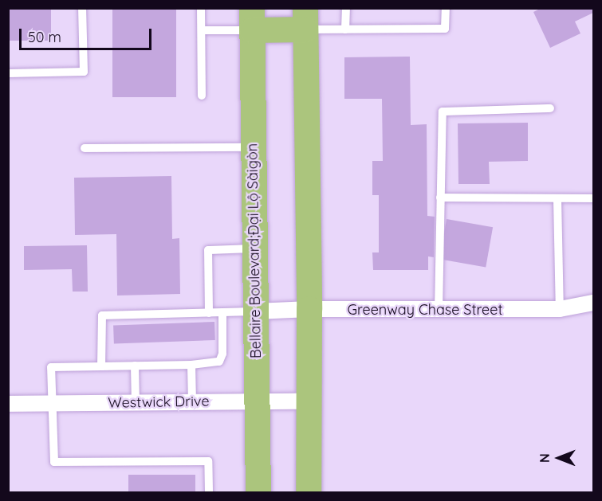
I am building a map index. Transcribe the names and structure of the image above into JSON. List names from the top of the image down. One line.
{"streets":{"main road":["Bellaire Boulevard;Đại Lộ Sàigòn"],"street":["Greenway Chase Street","Westwick Drive"]},"crossings":[["Bellaire Boulevard;Đại Lộ Sàigòn","Greenway Chase Street"],["Bellaire Boulevard;Đại Lộ Sàigòn","Westwick Drive"]],"scale_bar":"50 m","north":"left"}
